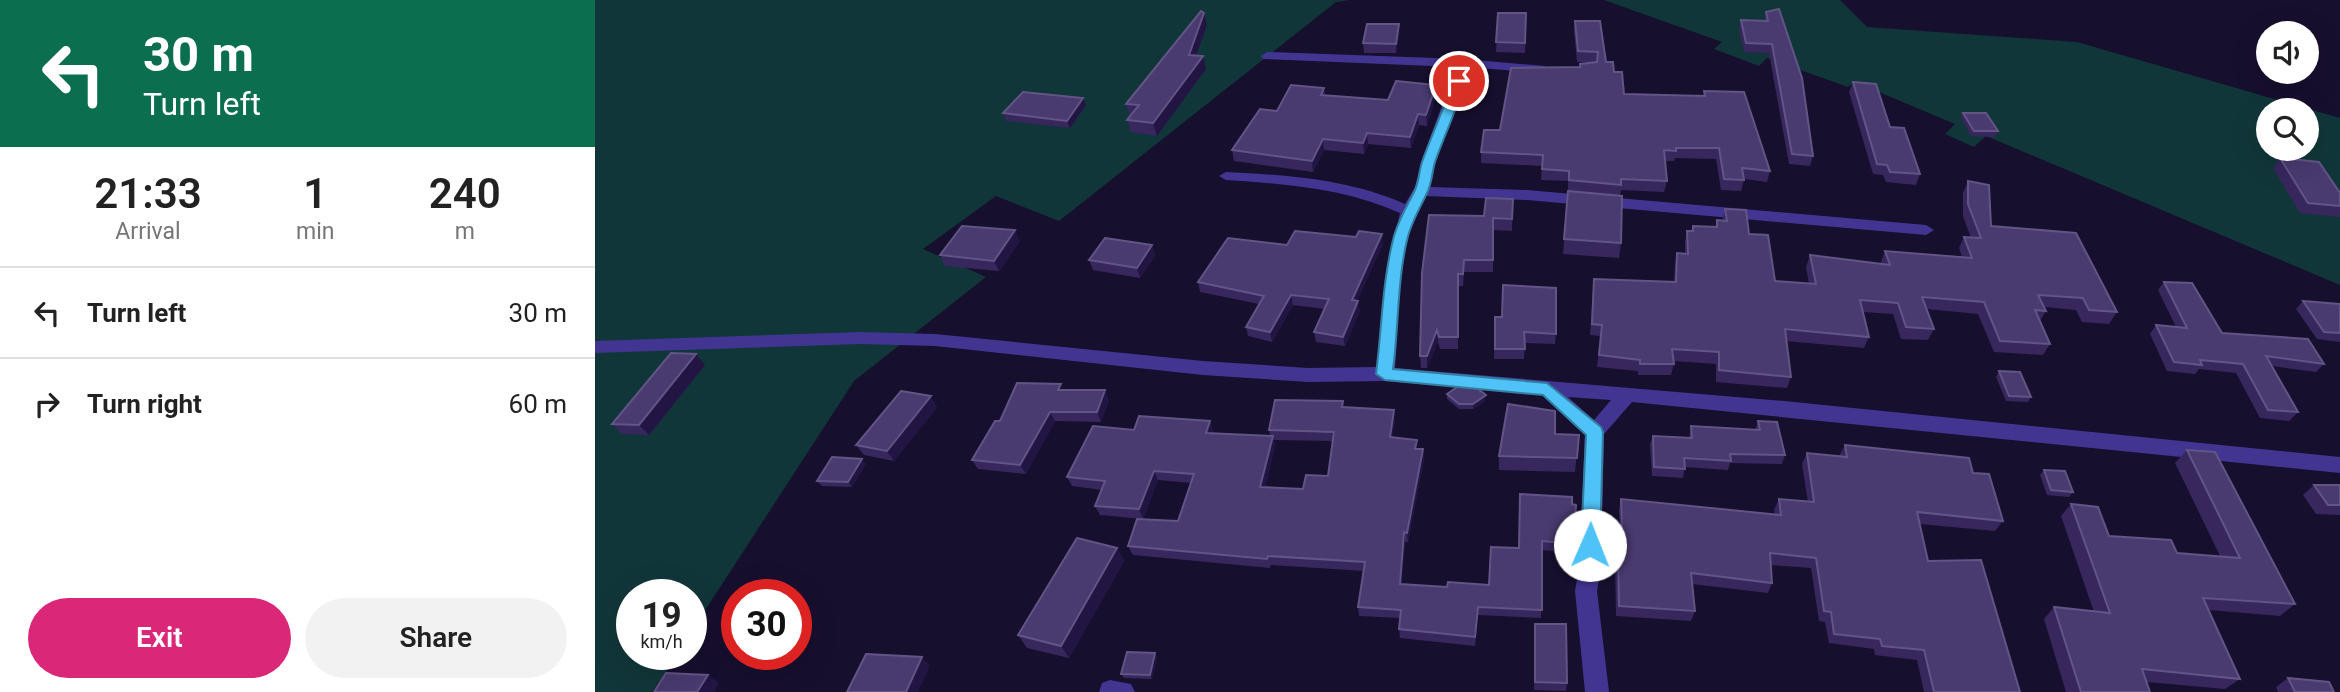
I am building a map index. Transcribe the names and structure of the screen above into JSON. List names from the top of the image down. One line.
{"page":{"turn":["30 m","Turn left"],"eta":["21:33","Arrival","1","min","240","m"],"list":[{"name":"Turn left","value":"30 m"},{"name":"Turn right","value":"60 m"}],"speed":"19 km/h","limit":"30","buttons":["Exit","Share"]}}
